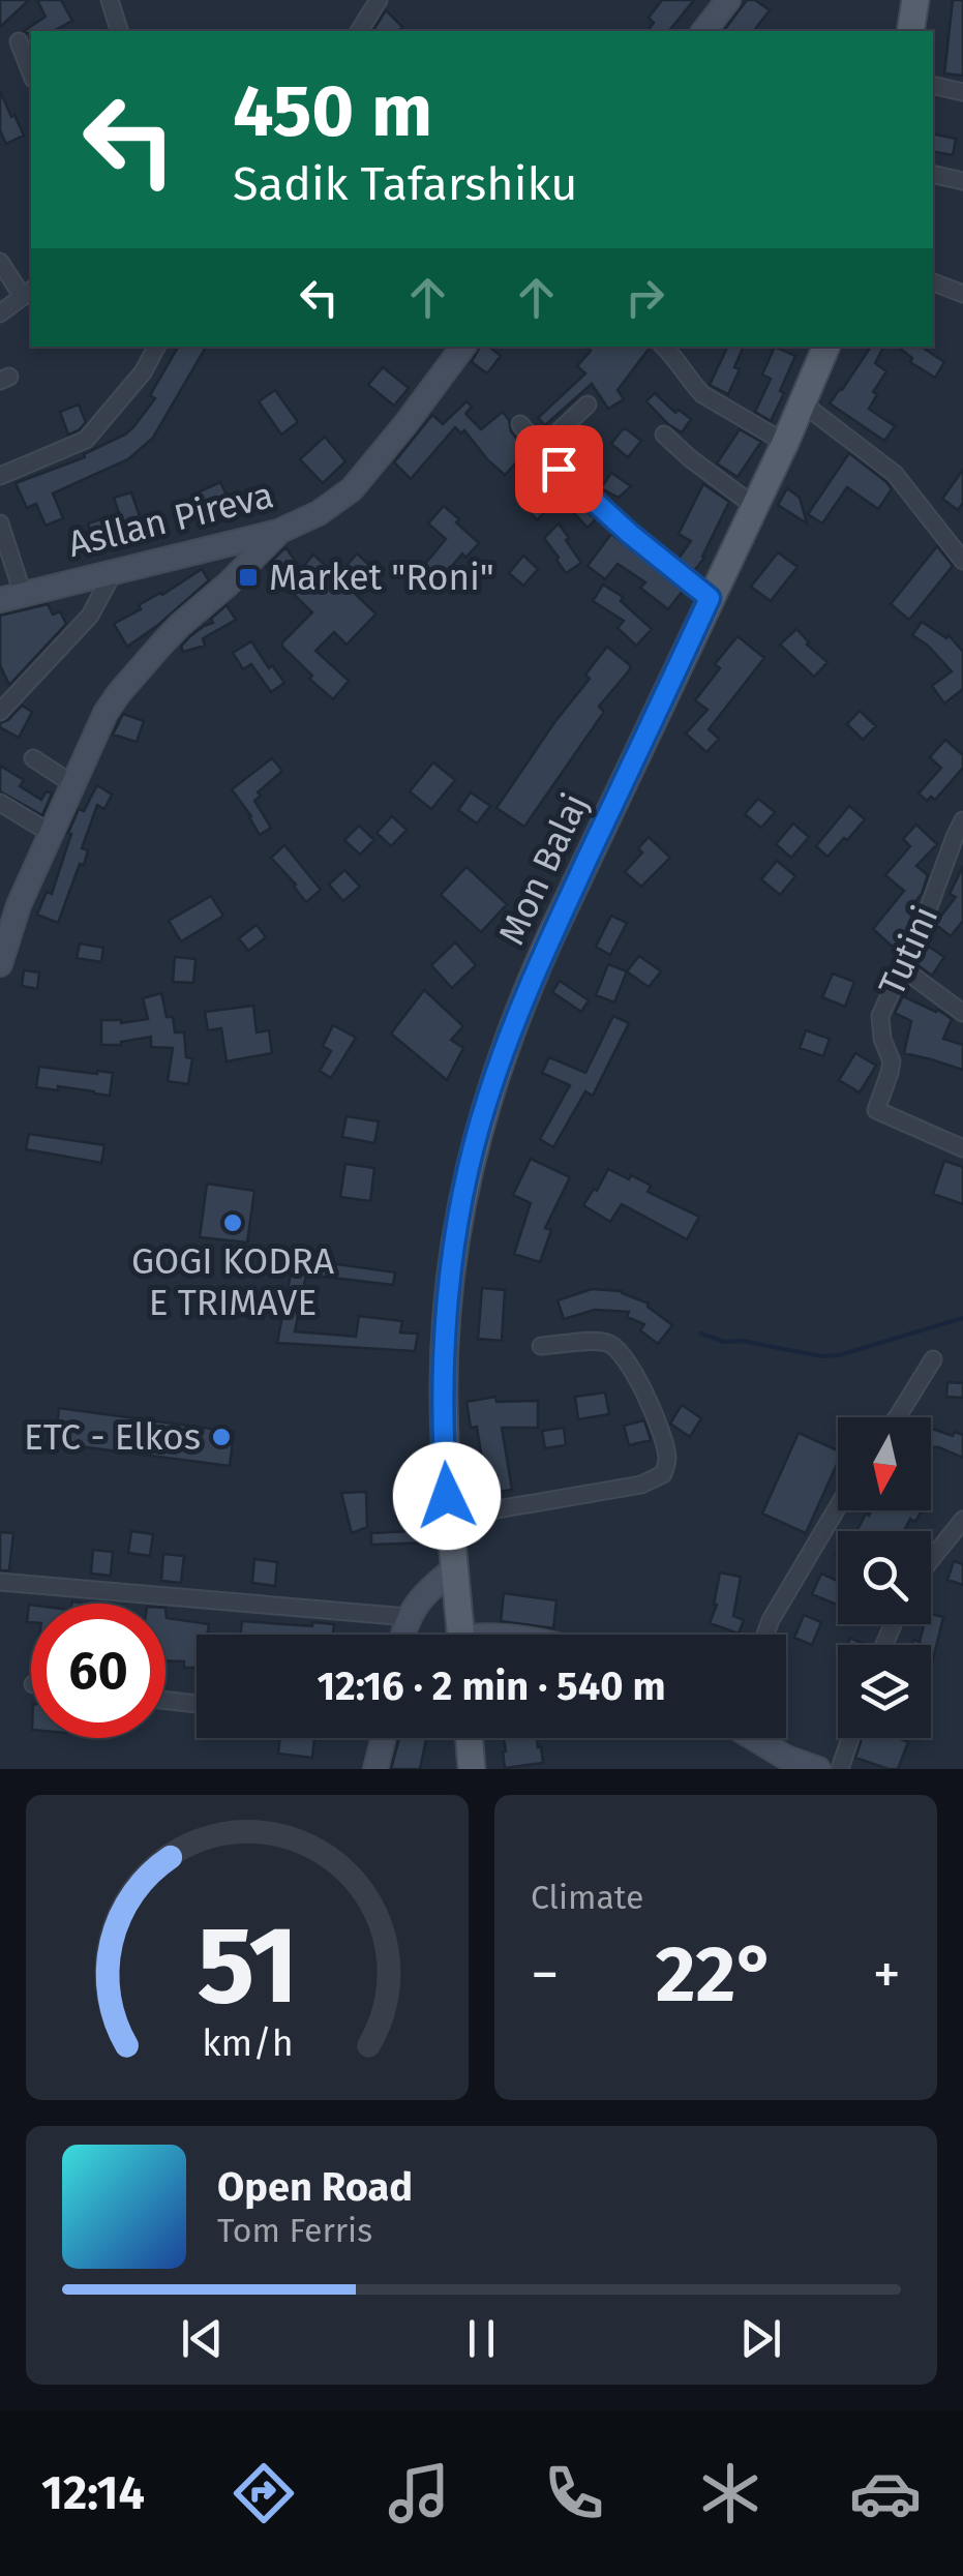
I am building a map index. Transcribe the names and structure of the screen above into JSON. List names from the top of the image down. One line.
{"streets":{"main road":["Mon Balaj"],"street":["Asllan Pireva","Tutini"]},"places":{"transit":["Market \"Roni\""],"other":["GOGI KODRA E TRIMAVE","ETC - Elkos"]},"north":"bottom","page":{"turn":["450 m","Sadik Tafarshiku"],"limit":"60","trip":"12:16 · 2 min · 540 m","tile":"Climate","heat":["−","22°","+"],"song":["Open Road","Tom Ferris"],"tabs":"12:14","gauge":["51","km/h"]}}
